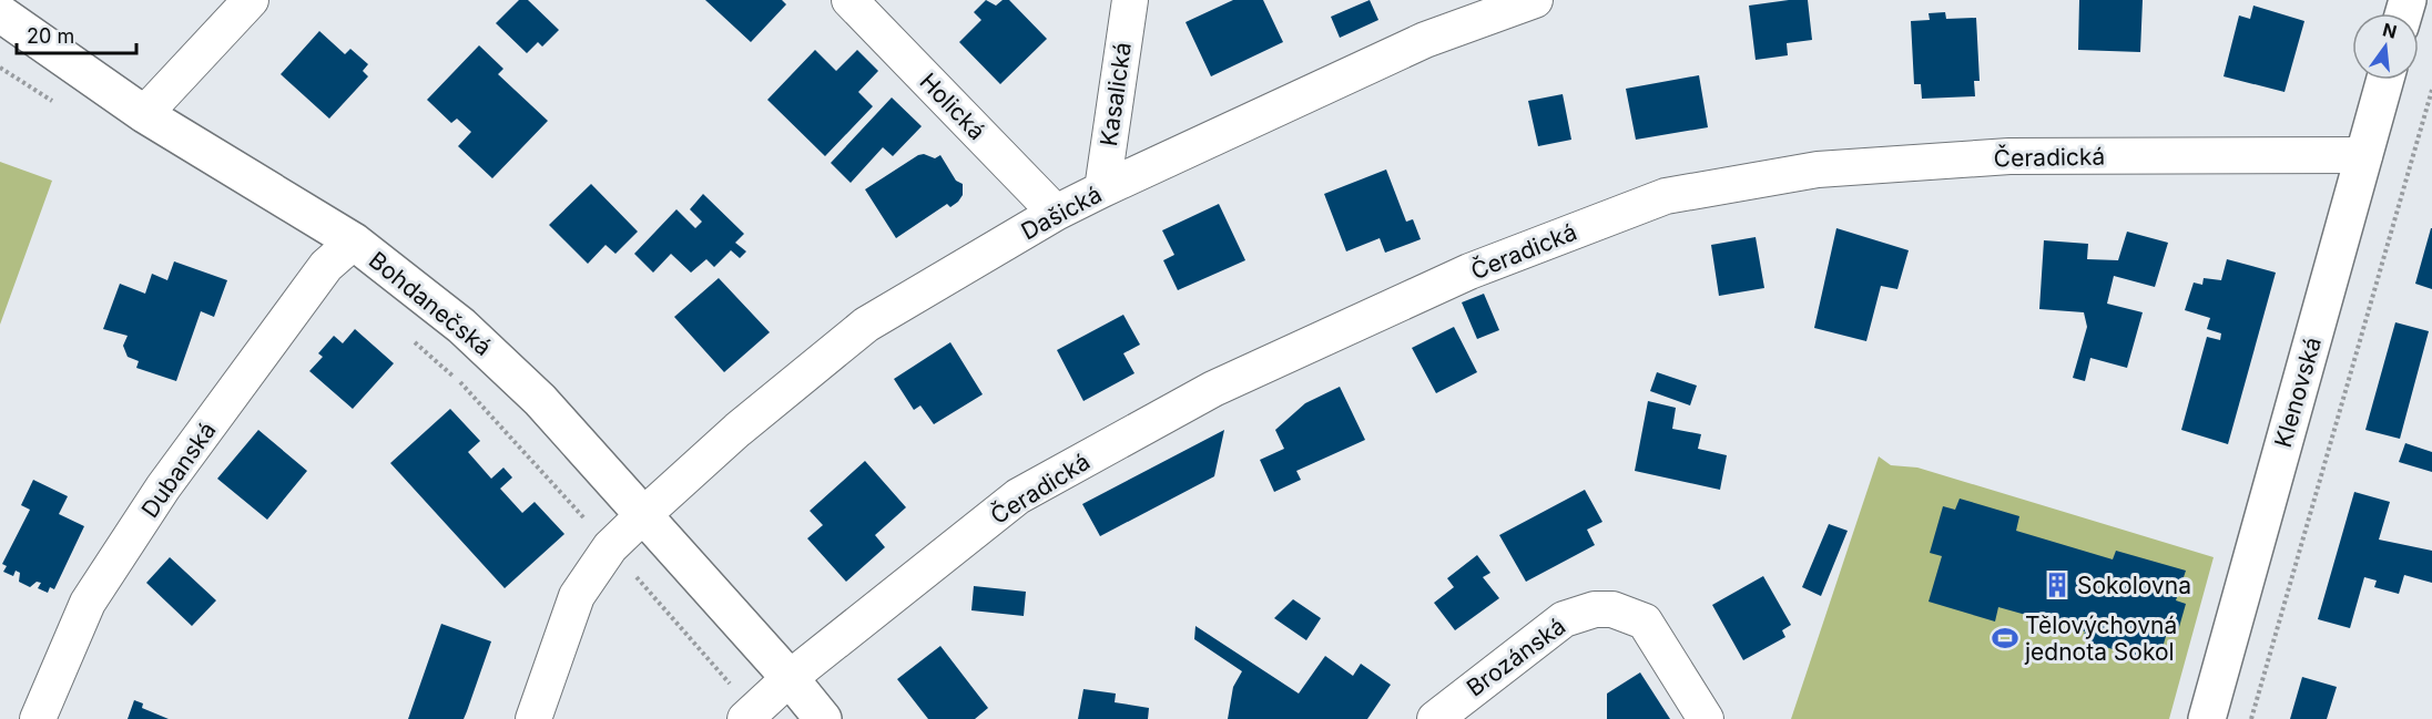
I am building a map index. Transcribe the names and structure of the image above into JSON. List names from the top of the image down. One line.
{"streets":{"street":["Kasalická","Holická","Čeradická","Dašická","Bohdanečská","Klenovská","Dubanská","Brozánská"]},"crossings":[["Kasalická","Dašická"],["Holická","Dašická"],["Čeradická","Bohdanečská"],["Čeradická","Klenovská"],["Dašická","Bohdanečská"],["Bohdanečská","Dubanská"]],"places":{"building":["Sokolovna"],"sports":["Tělovýchovná jednota Sokol"]},"scale_bar":"20 m","north":"top"}
